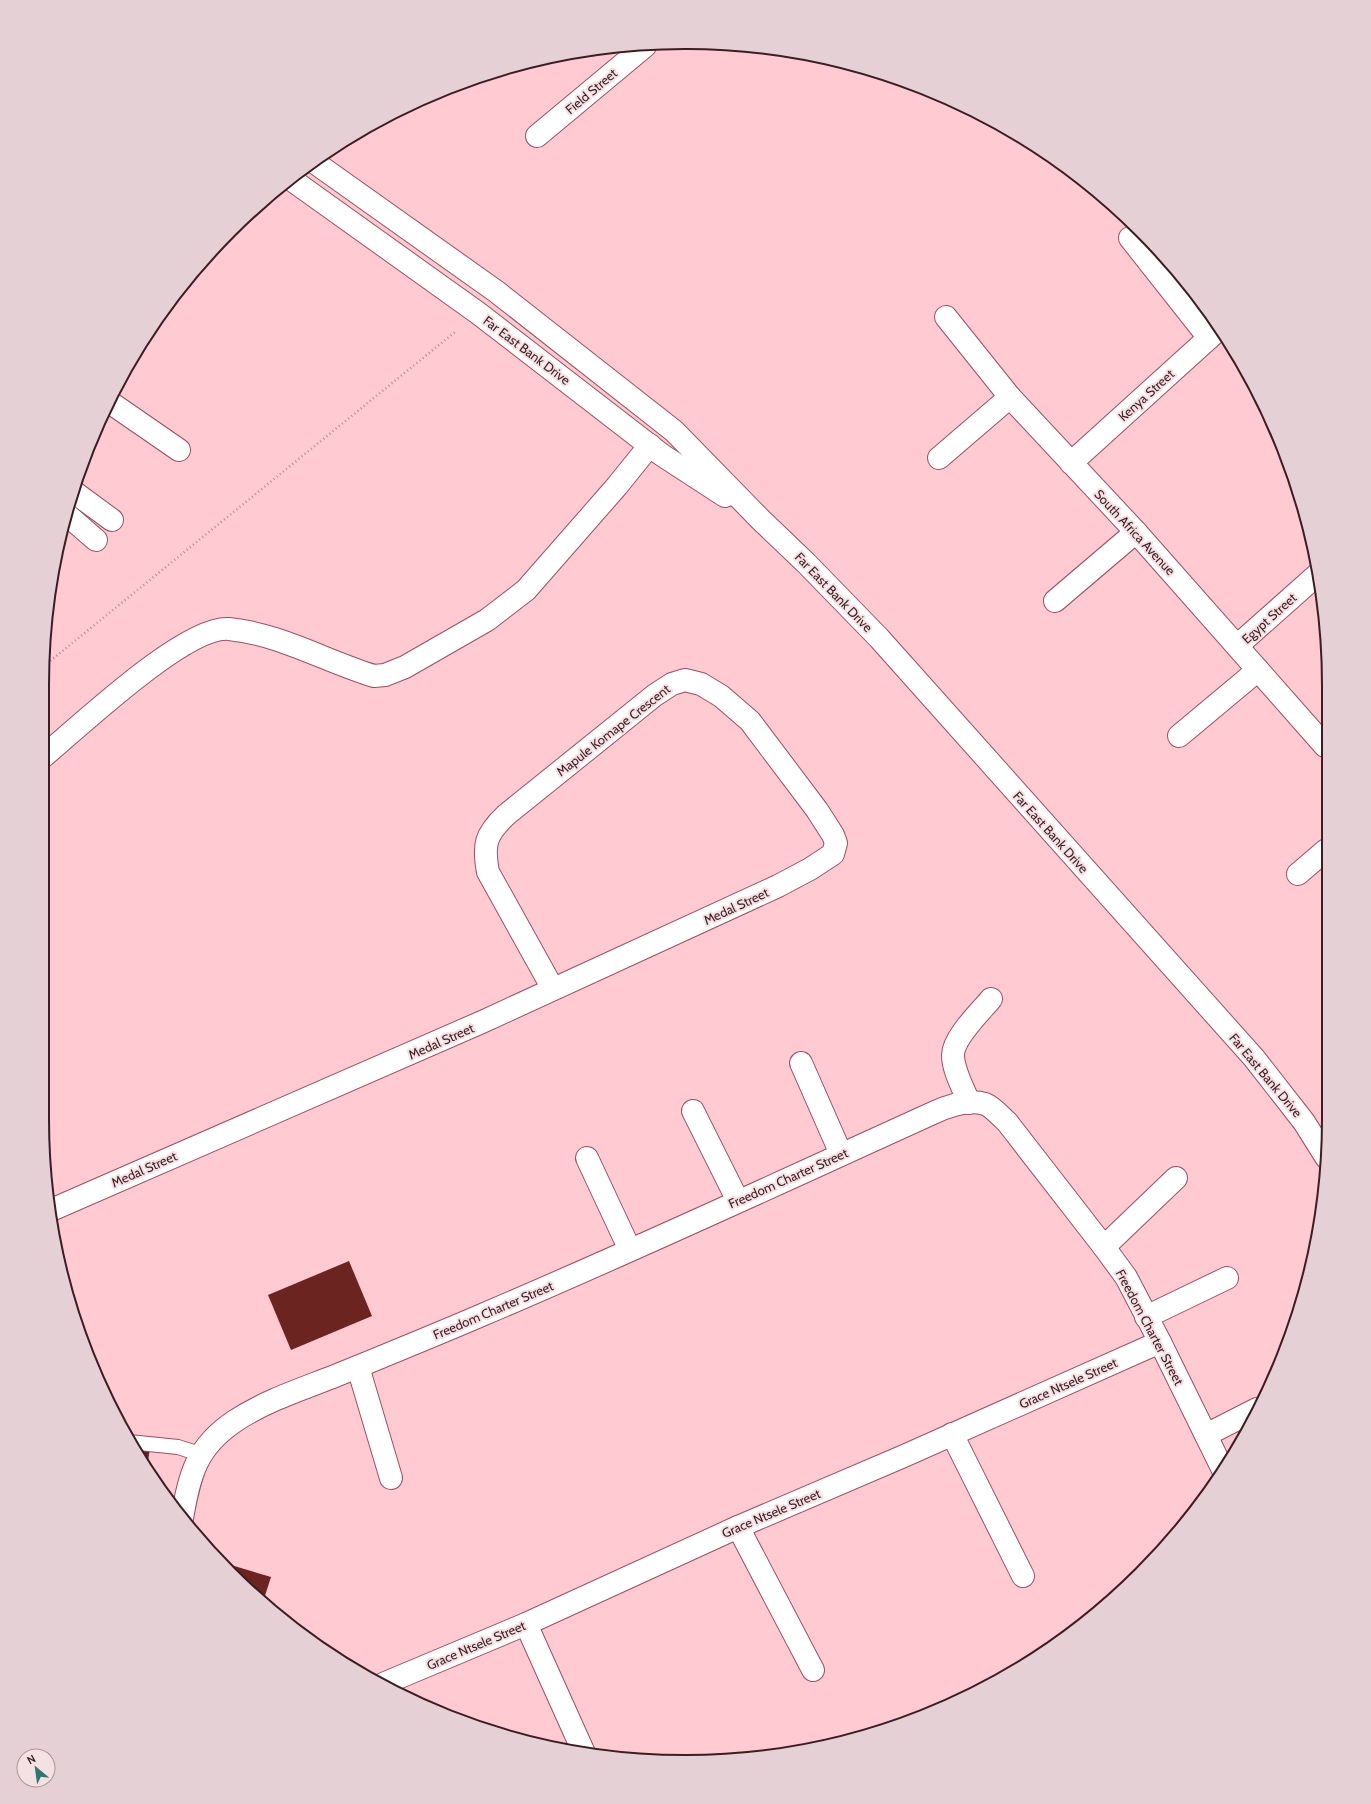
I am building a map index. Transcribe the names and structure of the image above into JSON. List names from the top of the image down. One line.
{"streets":{"street":["Field Street","Far East Bank Drive","Kenya Street","South Africa Avenue","Egypt Street","Mapule Komape Crescent","Medal Street","Freedom Charter Street","Grace Ntsele Street"]},"crossings":[["Kenya Street","South Africa Avenue"],["South Africa Avenue","Egypt Street"],["Mapule Komape Crescent","Medal Street"],["Freedom Charter Street","Grace Ntsele Street"]],"north":"top left"}
